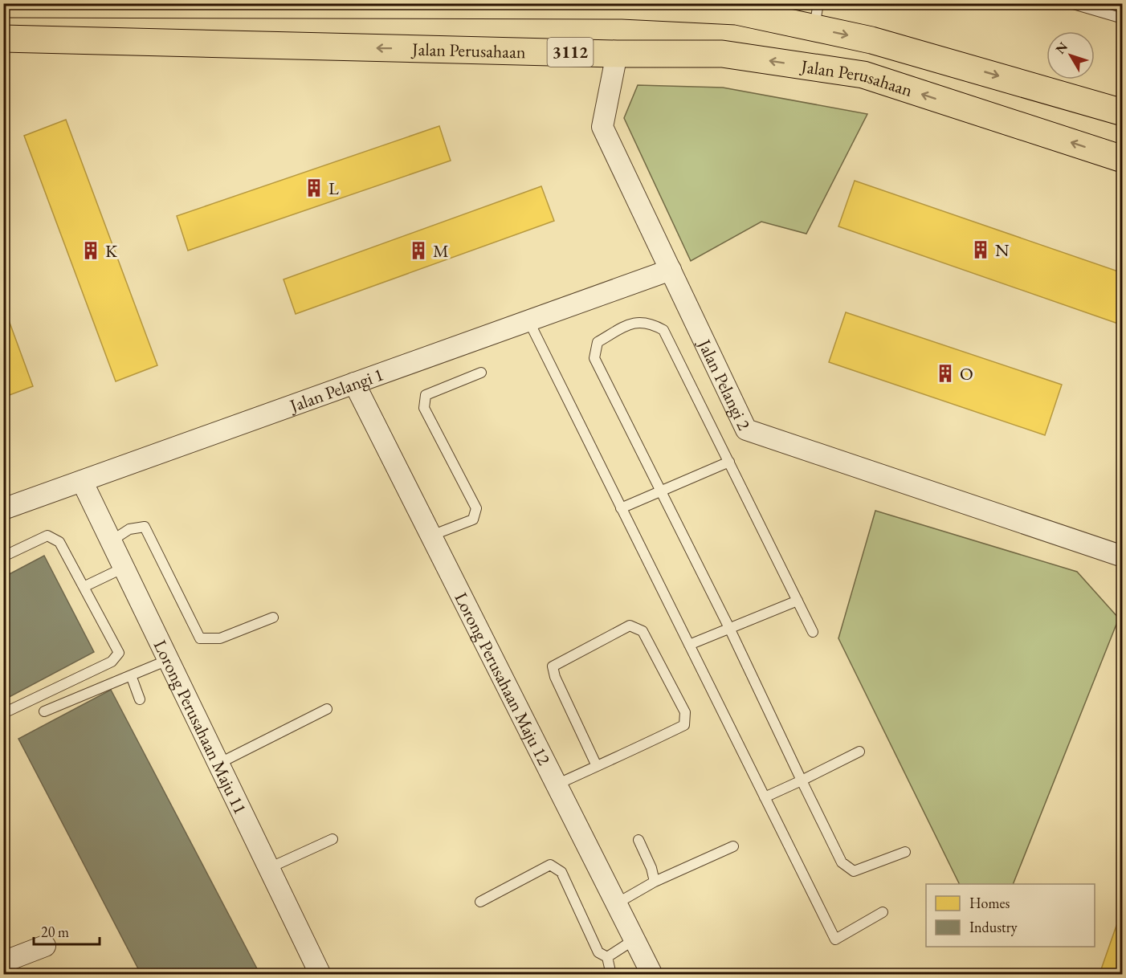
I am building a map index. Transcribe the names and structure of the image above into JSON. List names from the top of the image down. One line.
{"streets":{"main road":["Jalan Perusahaan","3112"],"street":["Jalan Pelangi 2","Jalan Pelangi 1","Lorong Perusahaan Maju 12","Lorong Perusahaan Maju 11"]},"crossings":[["Jalan Perusahaan","Jalan Pelangi 2"],["Jalan Pelangi 2","Jalan Pelangi 1"],["Jalan Pelangi 1","Lorong Perusahaan Maju 12"],["Jalan Pelangi 1","Lorong Perusahaan Maju 11"]],"places":{"building":["L","N","K","M","O"]},"legend":["Homes","Industry"],"scale_bar":"20 m","north":"top left"}
